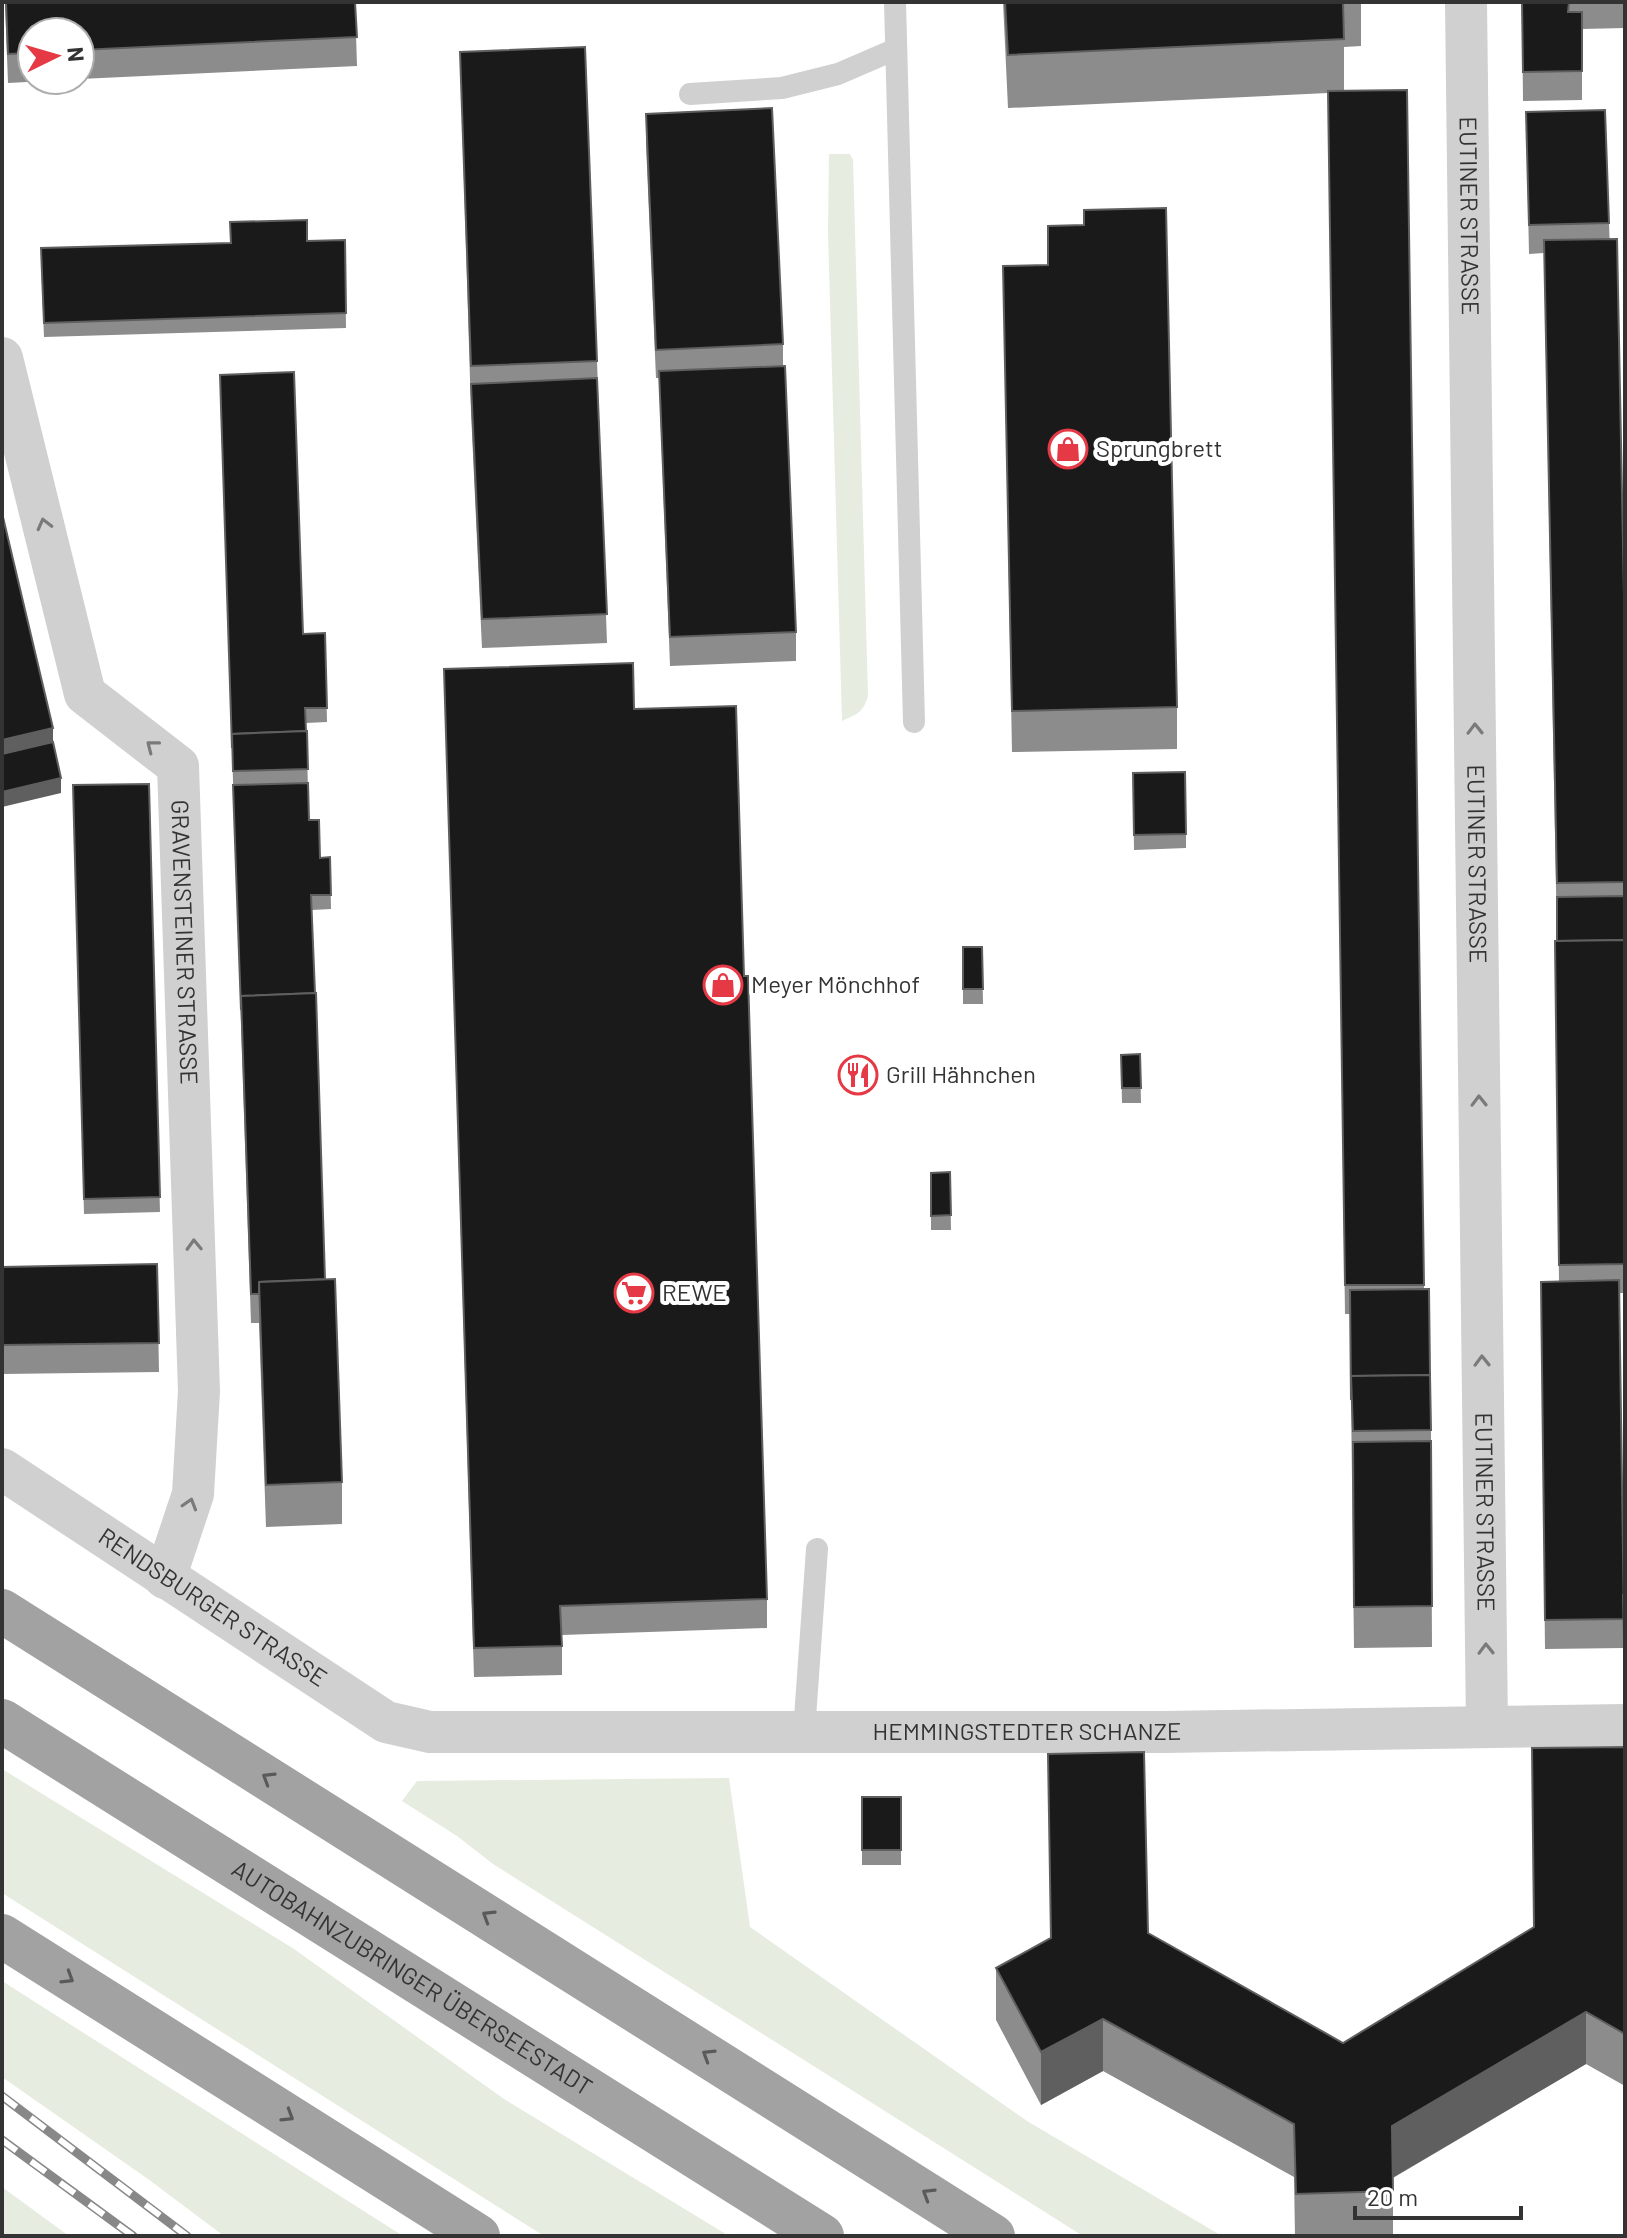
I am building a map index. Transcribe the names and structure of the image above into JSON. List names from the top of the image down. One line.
{"streets":{"highway":["AUTOBAHNZUBRINGER ÜBERSEESTADT"],"street":["EUTINER STRASSE","GRAVENSTEINER STRASSE","RENDSBURGER STRASSE","HEMMINGSTEDTER SCHANZE"]},"crossings":[["EUTINER STRASSE","HEMMINGSTEDTER SCHANZE"],["GRAVENSTEINER STRASSE","RENDSBURGER STRASSE"],["RENDSBURGER STRASSE","HEMMINGSTEDTER SCHANZE"]],"one_way":["EUTINER STRASSE","GRAVENSTEINER STRASSE"],"places":{"shop":["Sprungbrett","Meyer Mönchhof"],"restaurant":["Grill Hähnchen"],"supermarket":["REWE"]},"scale_bar":"20 m","north":"right"}
